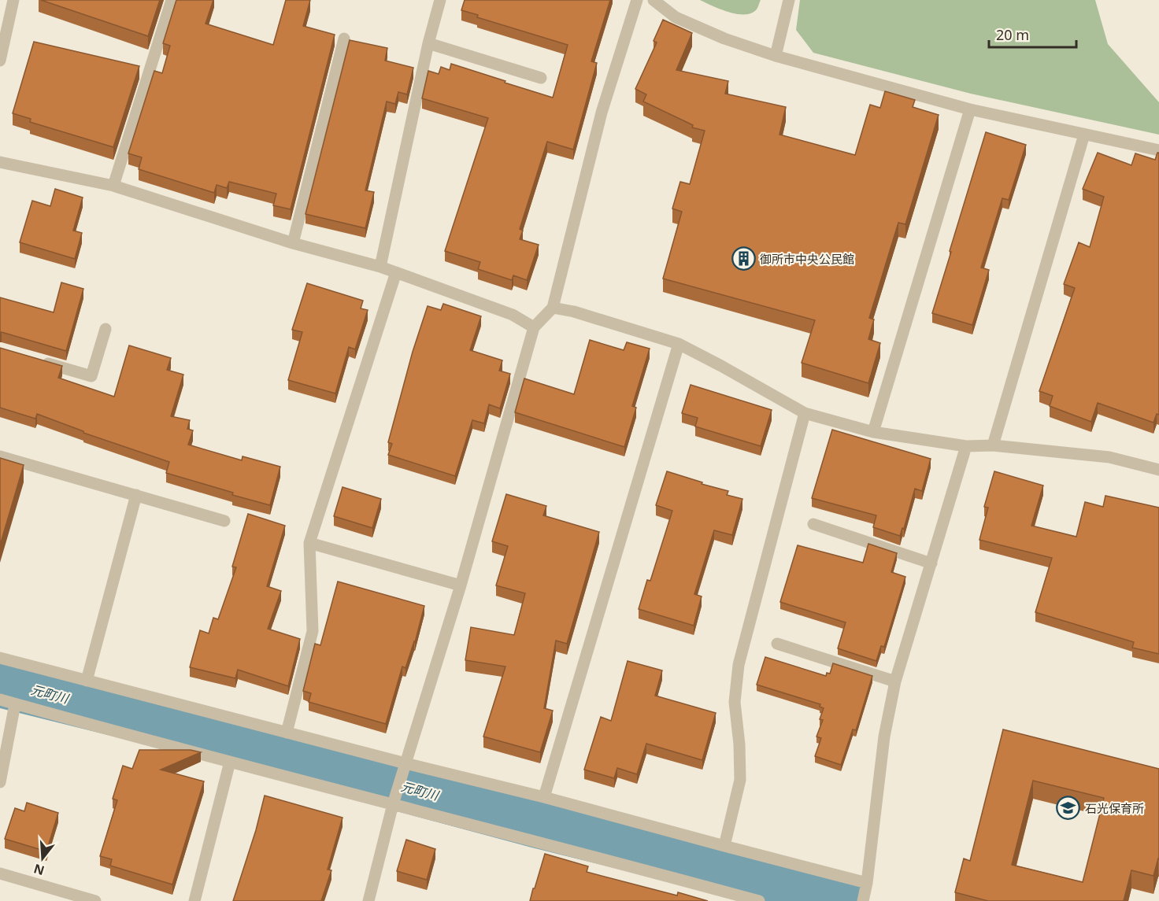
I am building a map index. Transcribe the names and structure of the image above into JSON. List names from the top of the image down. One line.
{"water":["元町川"],"places":{"building":["御所市中央公民館"],"school or university":["石光保育所"]},"scale_bar":"20 m","north":"bottom"}
